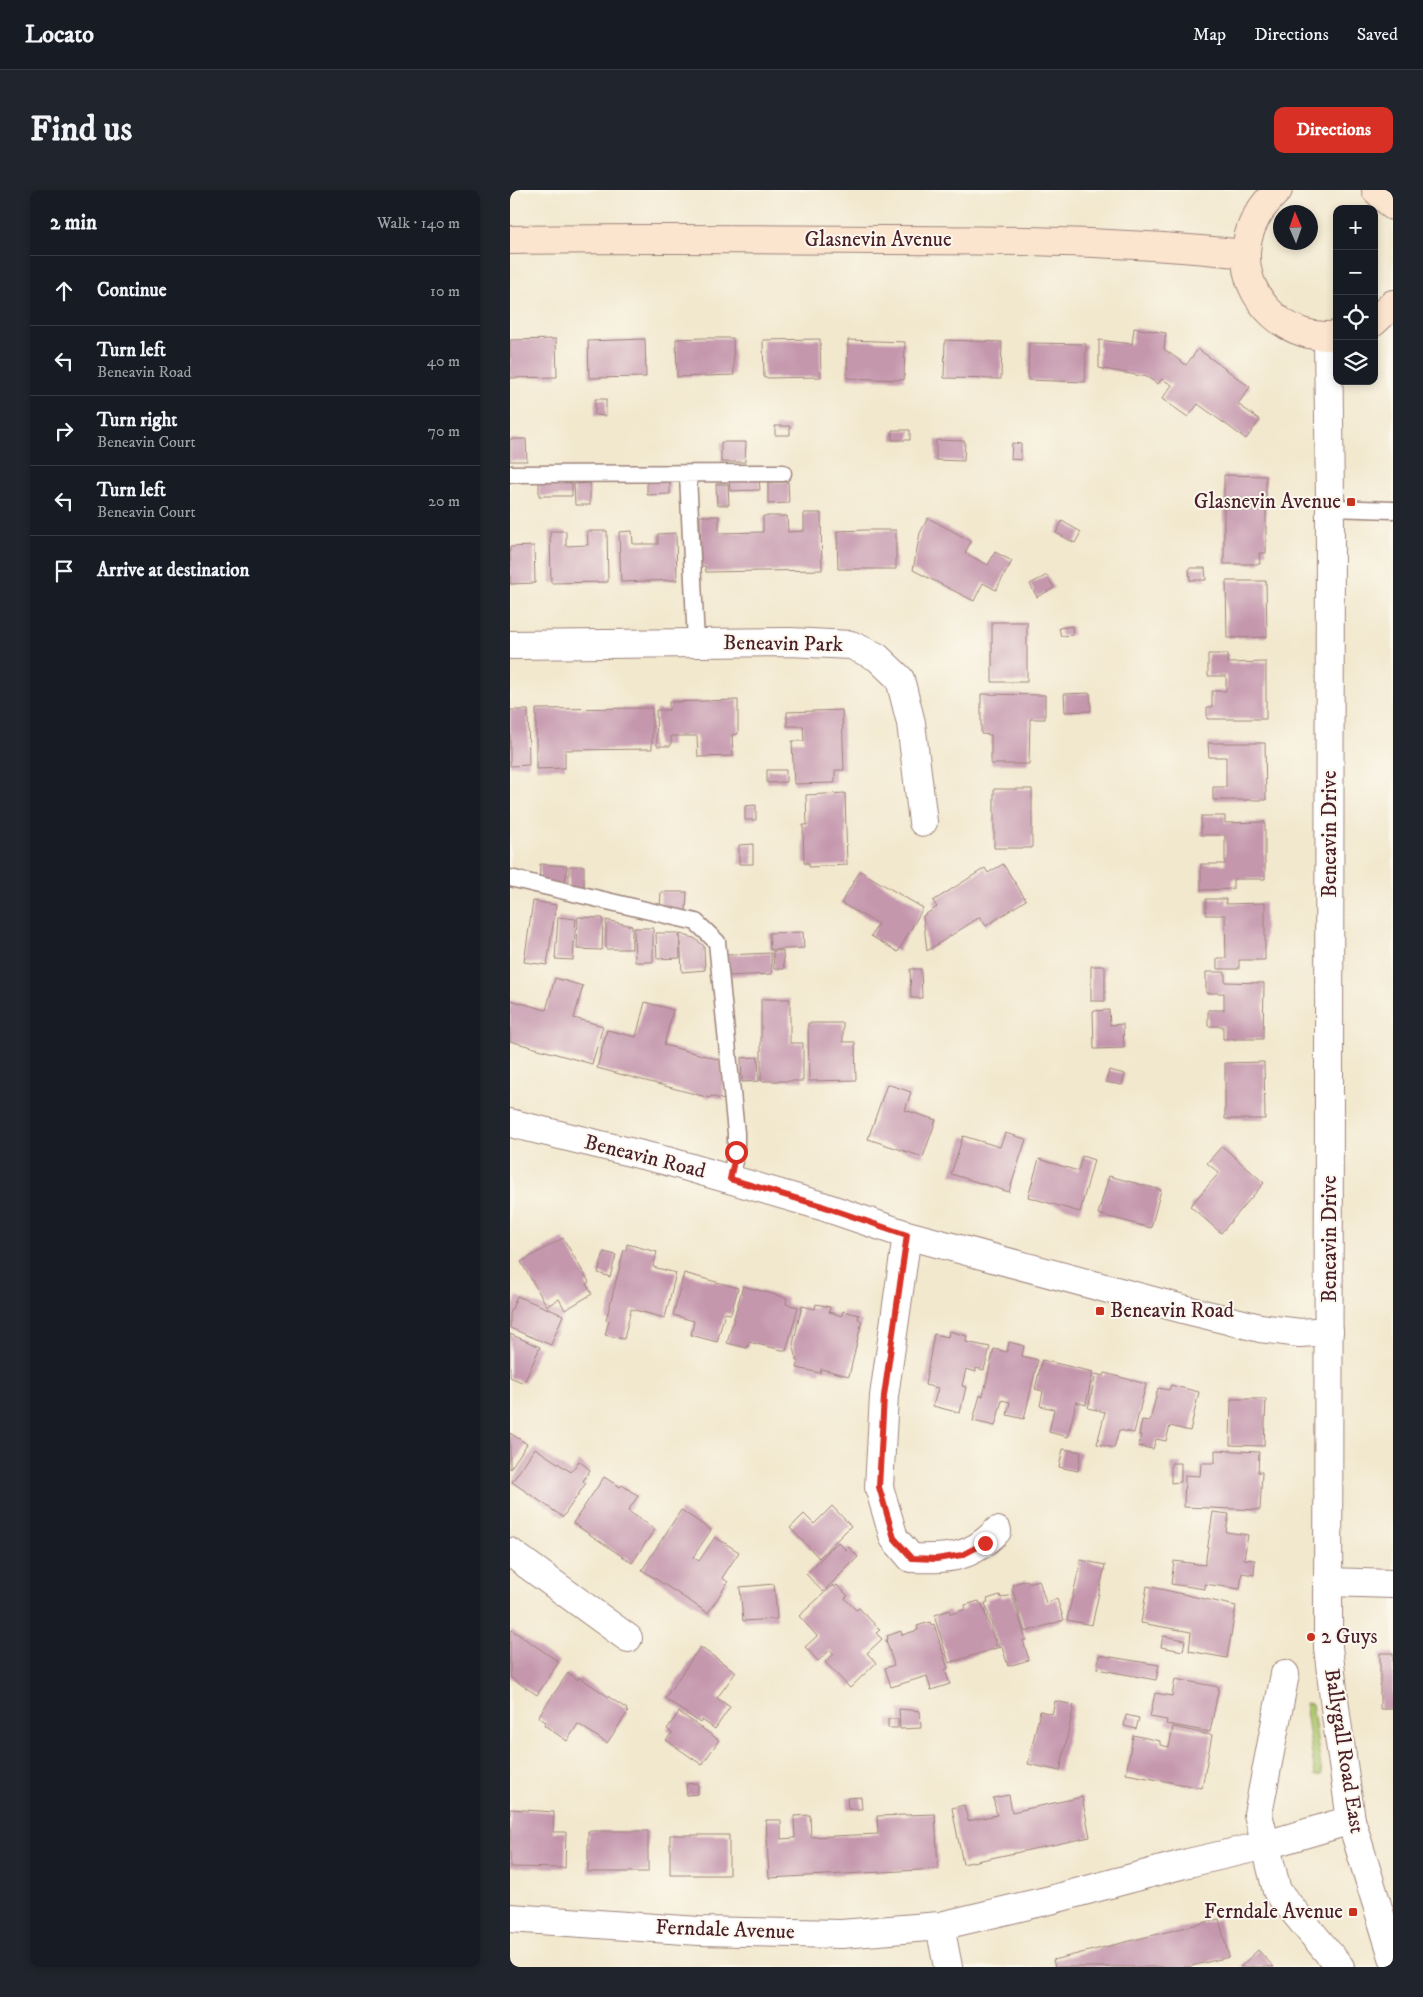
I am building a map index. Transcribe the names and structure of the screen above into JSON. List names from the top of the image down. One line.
{"streets":{"main road":["Glasnevin Avenue"],"street":["Beneavin Park","Beneavin Drive","Beneavin Road","Ballygall Road East","Ferndale Avenue"]},"crossings":[["Beneavin Drive","Beneavin Road"],["Beneavin Drive","Ballygall Road East"],["Beneavin Road","Ballygall Road East"],["Ballygall Road East","Ferndale Avenue"]],"places":{"transit":["Glasnevin Avenue","Beneavin Road","Ferndale Avenue"],"other":["2 Guys"]},"north":"top","page":{"header":"Locato","nav":["Map","Directions","Saved"],"buttons":"Directions","title":"Find us","heading":["2 min","Walk · 140 m"],"map_buttons":["+","−"],"list":[["Continue","10 m"],["Turn left","Beneavin Road","40 m"],["Turn right","Beneavin Court","70 m"],["Turn left","Beneavin Court","20 m"],"Arrive at destination"]}}
